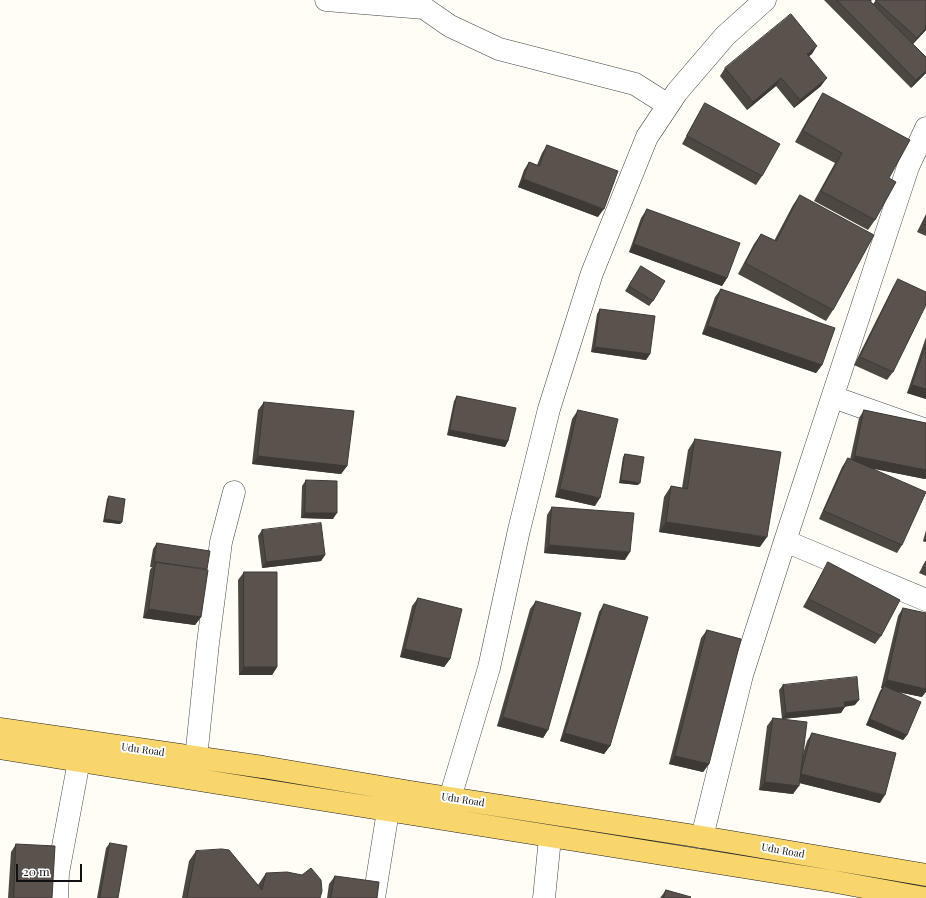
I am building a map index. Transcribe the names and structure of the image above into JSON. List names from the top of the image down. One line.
{"streets":{"main road":["Udu Road"]},"scale_bar":"20 m"}
